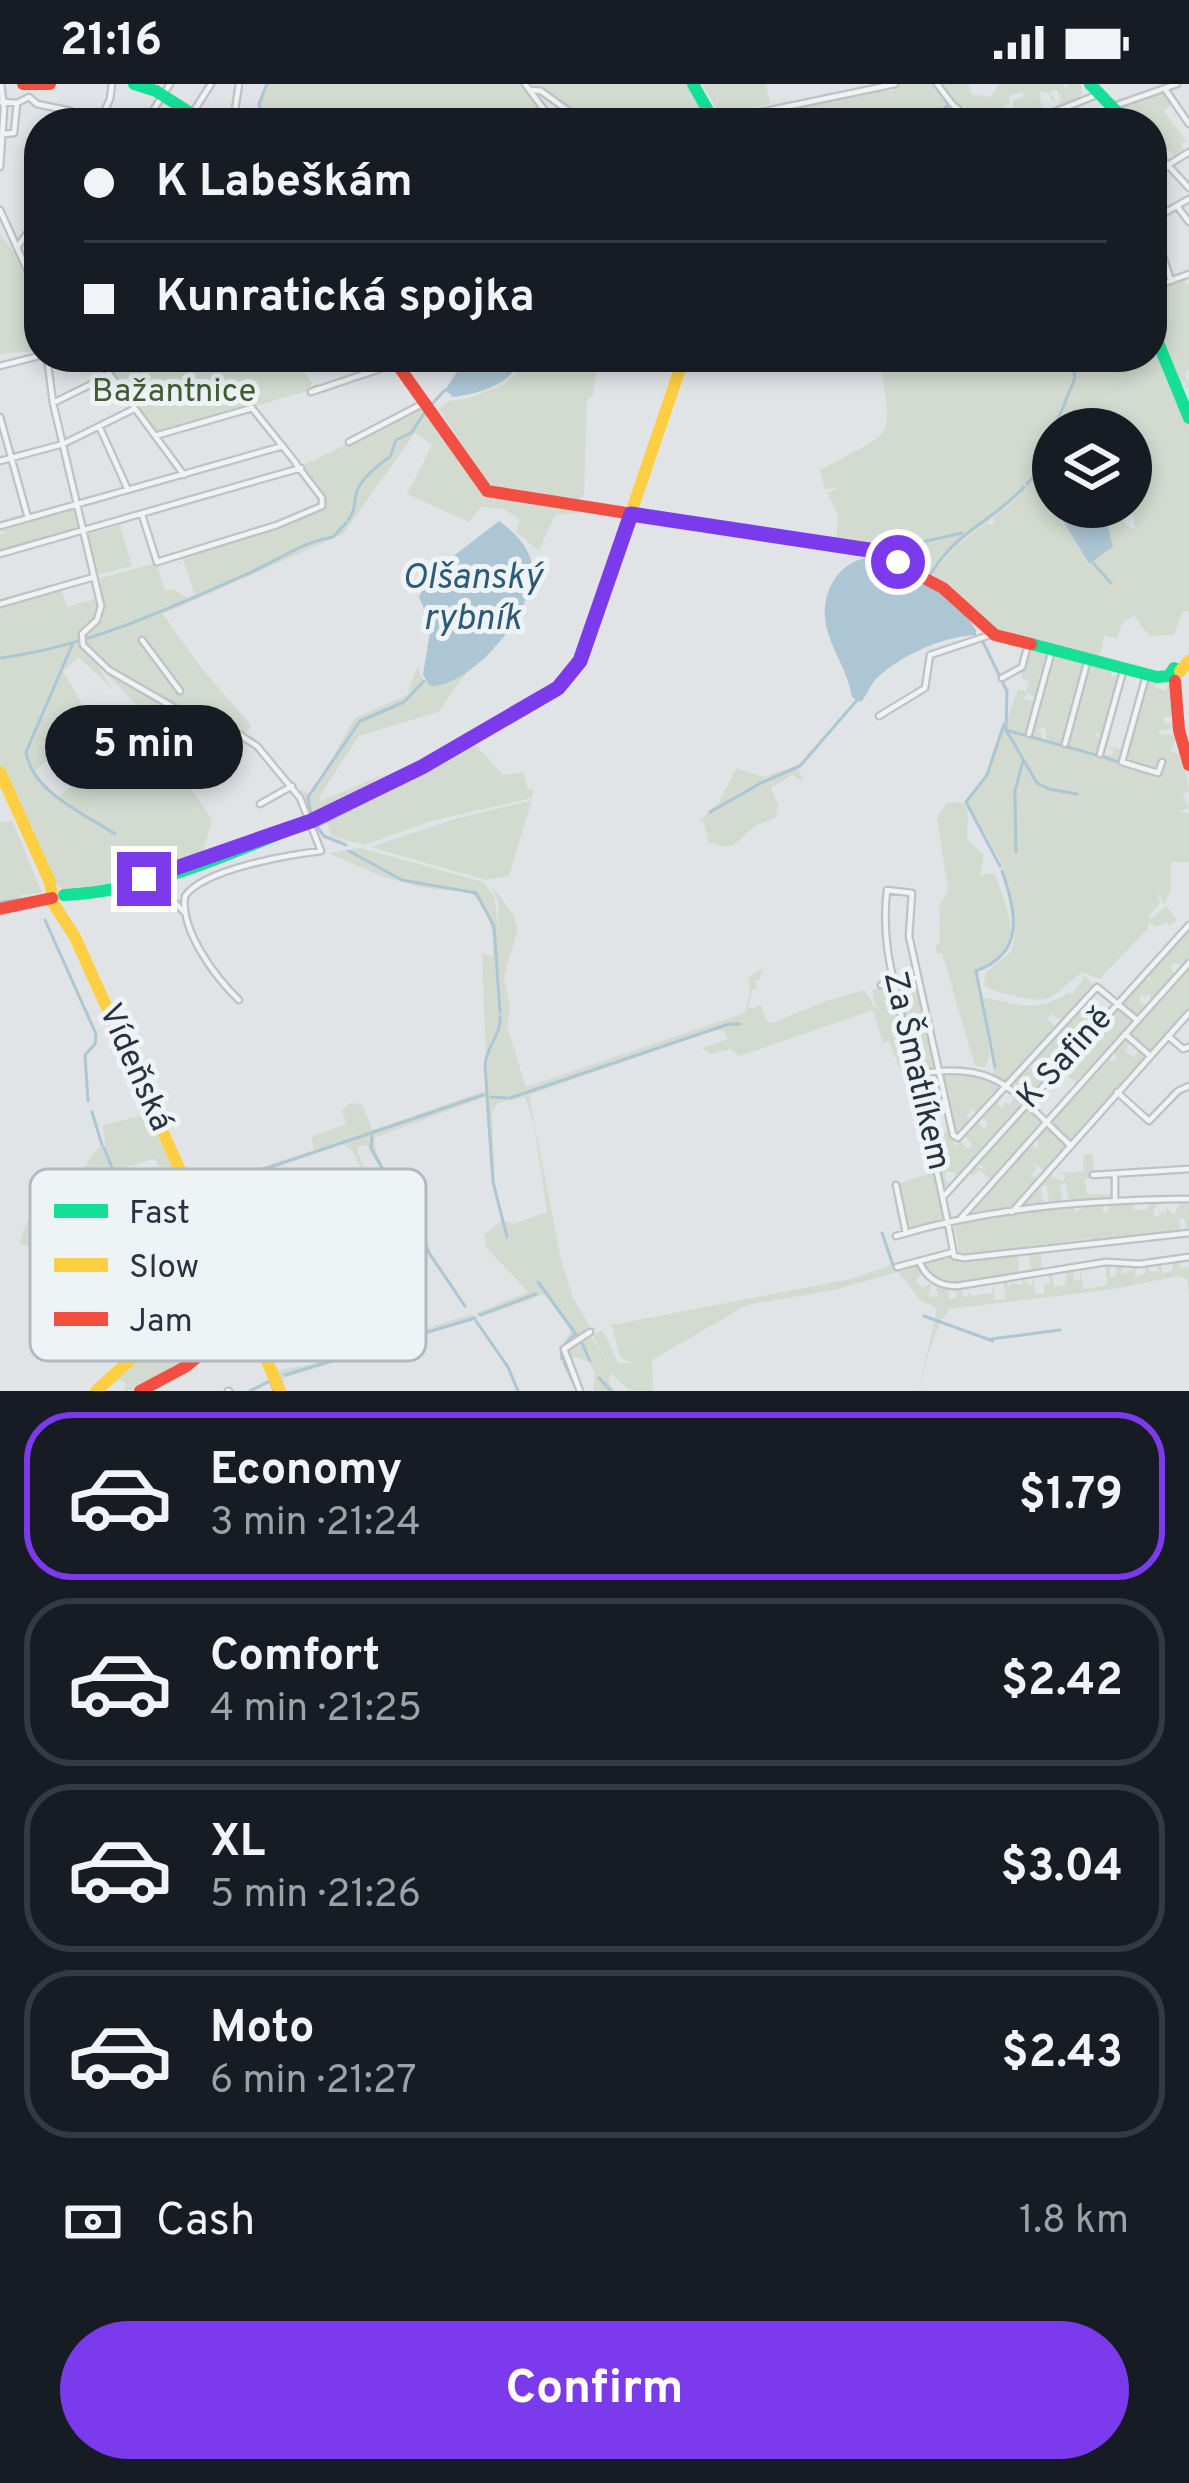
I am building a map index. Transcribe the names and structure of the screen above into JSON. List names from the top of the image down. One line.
{"streets":{"main road":["Vídeňská"],"street":["K Safině","Za Šmatlíkem"]},"crossings":[["K Safině","Za Šmatlíkem"]],"water":["Olšanský rybník"],"parks":["Bažantnice"],"legend":["Fast","Slow","Jam"],"page":{"status":"21:16","banner":["K Labeškám","Kunratická spojka"],"bubble":"5 min","list":[{"name":"Economy","note":"3 min · 21:24","value":"$1.79"},{"name":"Comfort","note":"4 min · 21:25","value":"$2.42"},{"name":"XL","note":"5 min · 21:26","value":"$3.04"},{"name":"Moto","note":"6 min · 21:27","value":"$2.43"}],"pay":["Cash","1.8 km"],"buttons":"Confirm"}}
